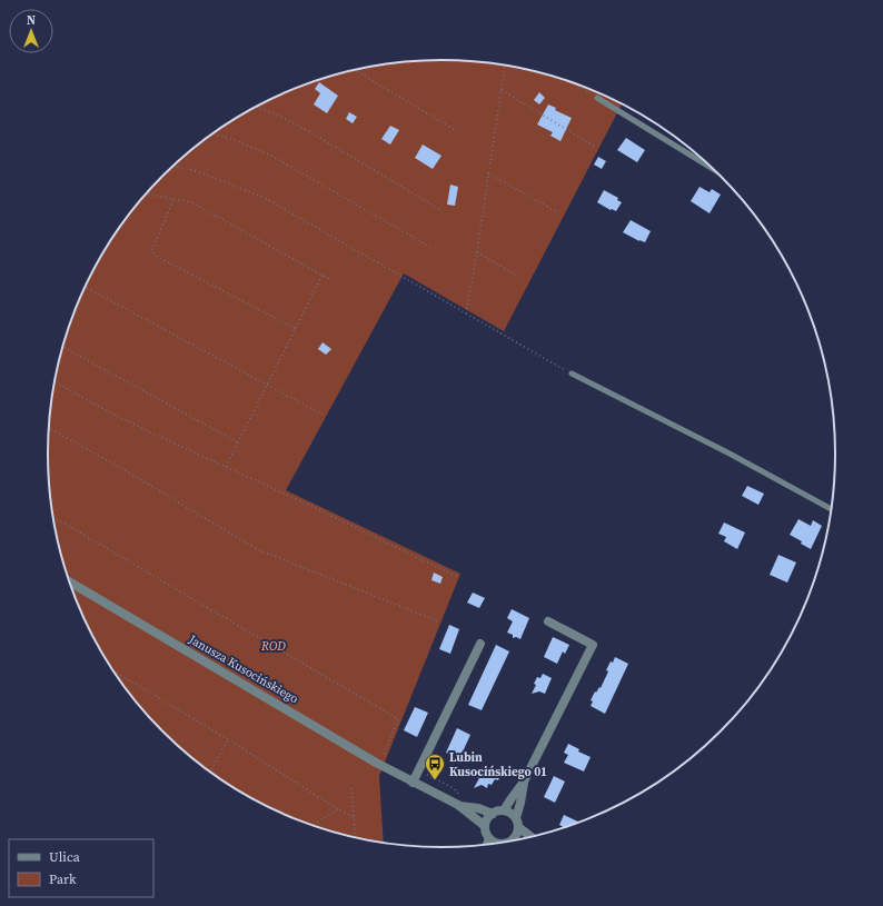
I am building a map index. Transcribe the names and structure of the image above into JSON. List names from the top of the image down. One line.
{"streets":{"street":["Janusza Kusocińskiego"]},"parks":["ROD"],"places":{"bus stop":["Lubin Kusocińskiego 01"]},"legend":["Ulica","Park"],"north":"top"}
